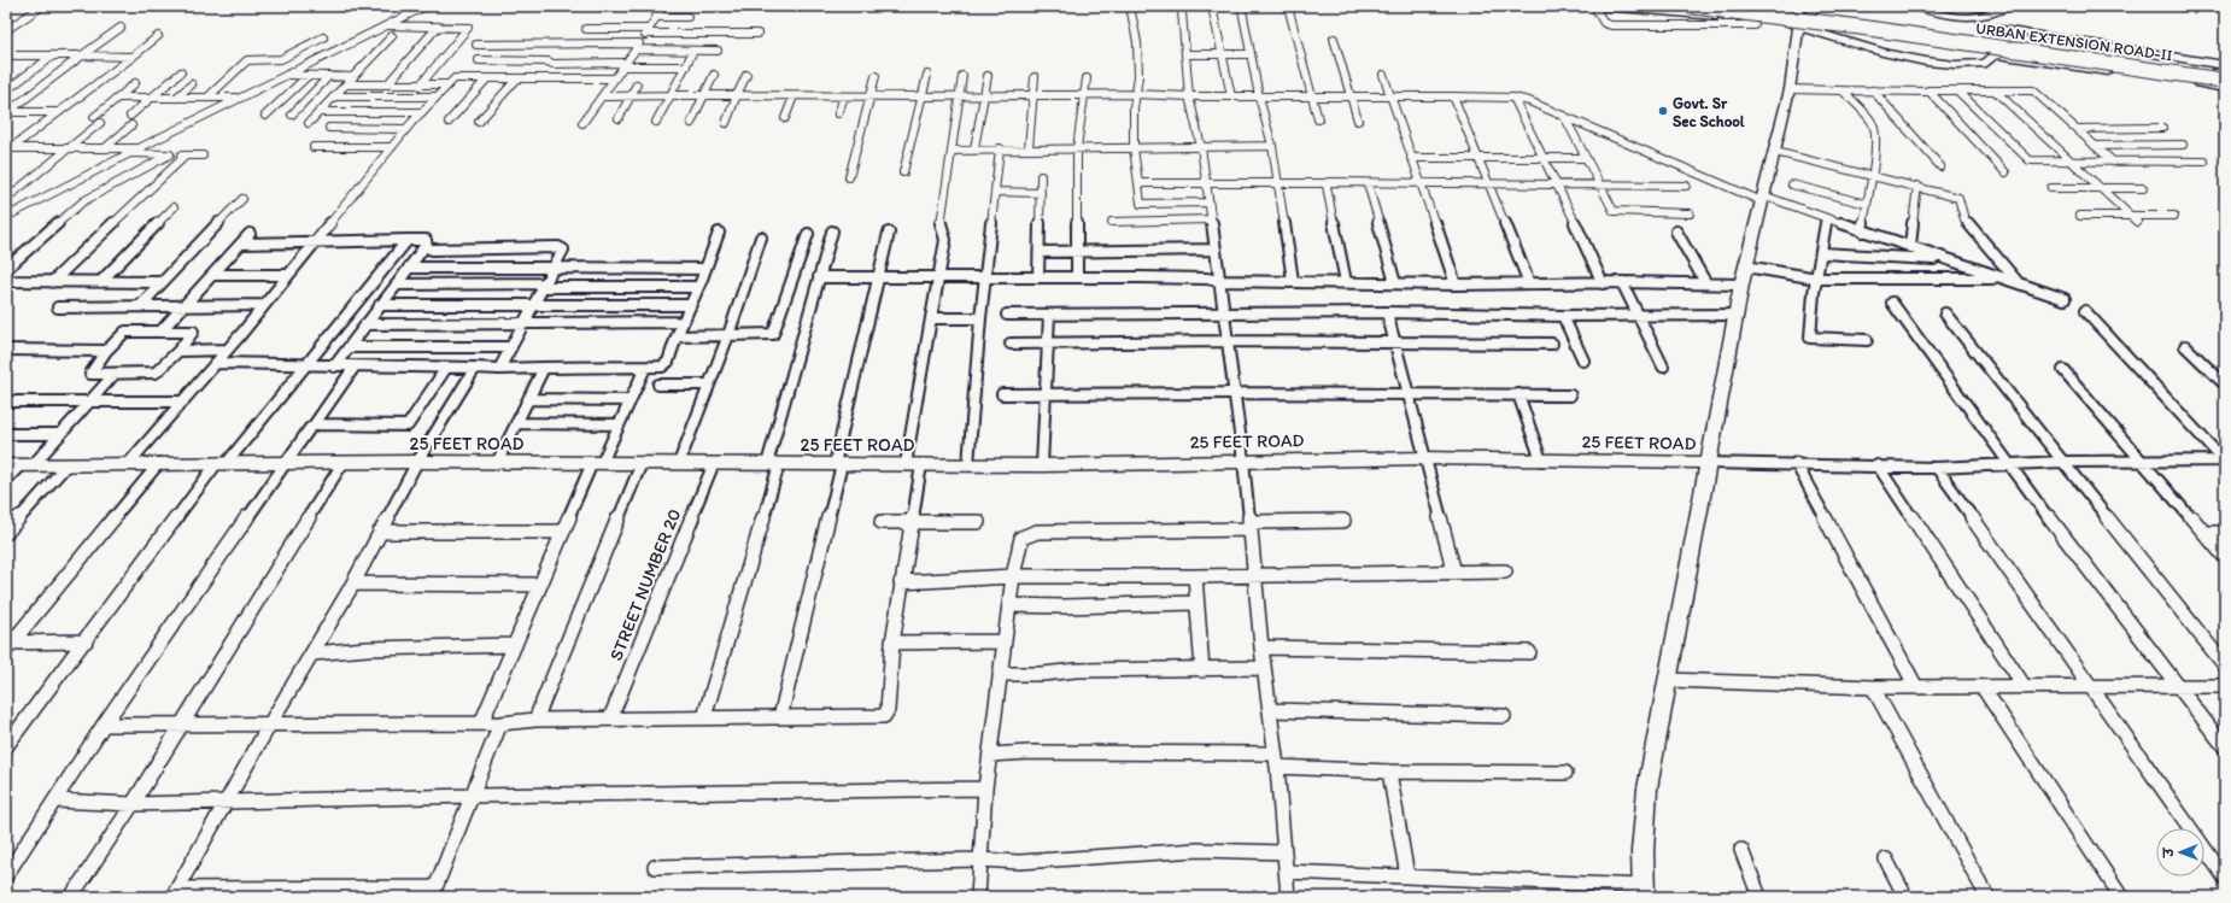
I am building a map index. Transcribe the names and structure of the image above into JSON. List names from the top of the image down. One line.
{"streets":{"highway":["URBAN EXTENSION ROAD-II"],"street":["25 FEET ROAD","STREET NUMBER 20"]},"crossings":[["25 FEET ROAD","STREET NUMBER 20"]],"places":["Govt. Sr Sec School"],"north":"left"}
